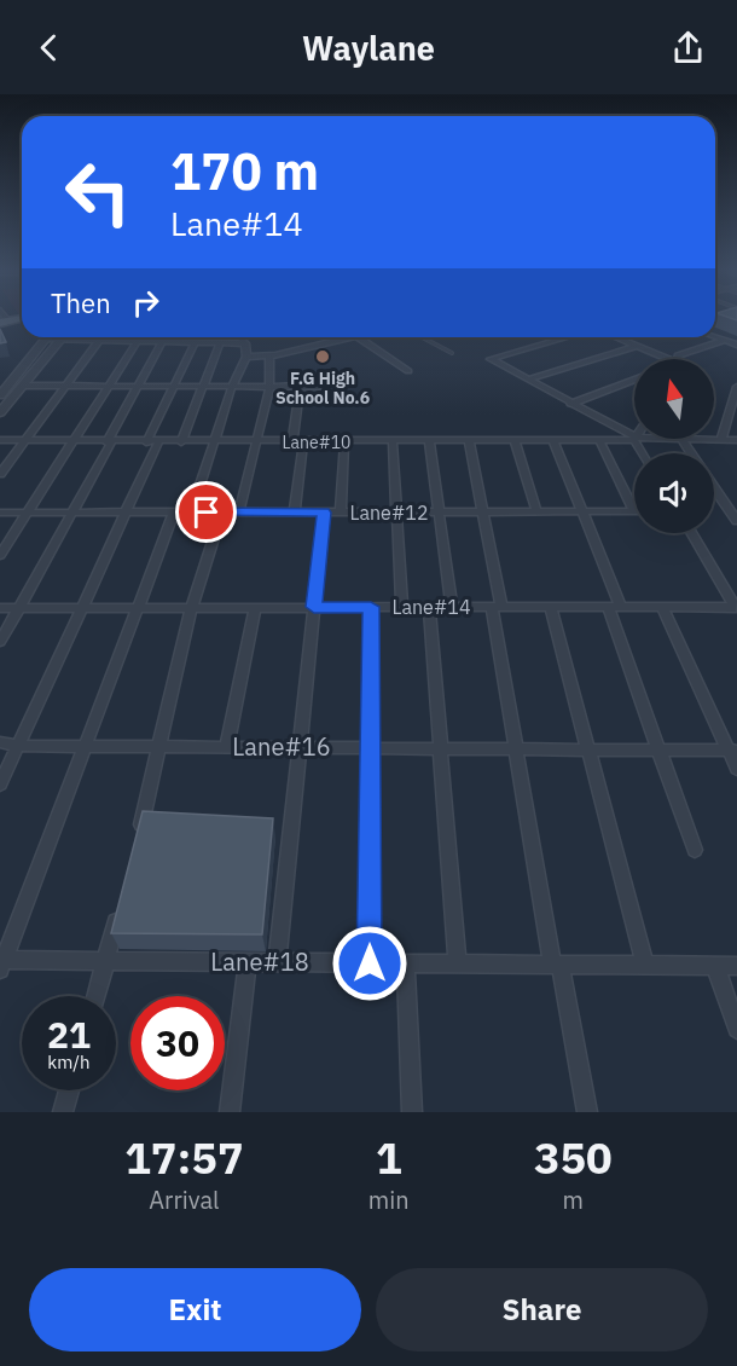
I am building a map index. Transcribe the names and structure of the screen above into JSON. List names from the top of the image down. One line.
{"streets":{"street":["Lane#10","Lane#12","Lane#14","Lane#16","Lane#18"]},"places":["F.G High School No.6"],"north":"top","page":{"header":"Waylane","turn":["170 m","Lane#14"],"then":"Then","speed":"21 km/h","limit":"30","eta":["17:57","Arrival","1","min","350","m"],"buttons":["Exit","Share"]}}
